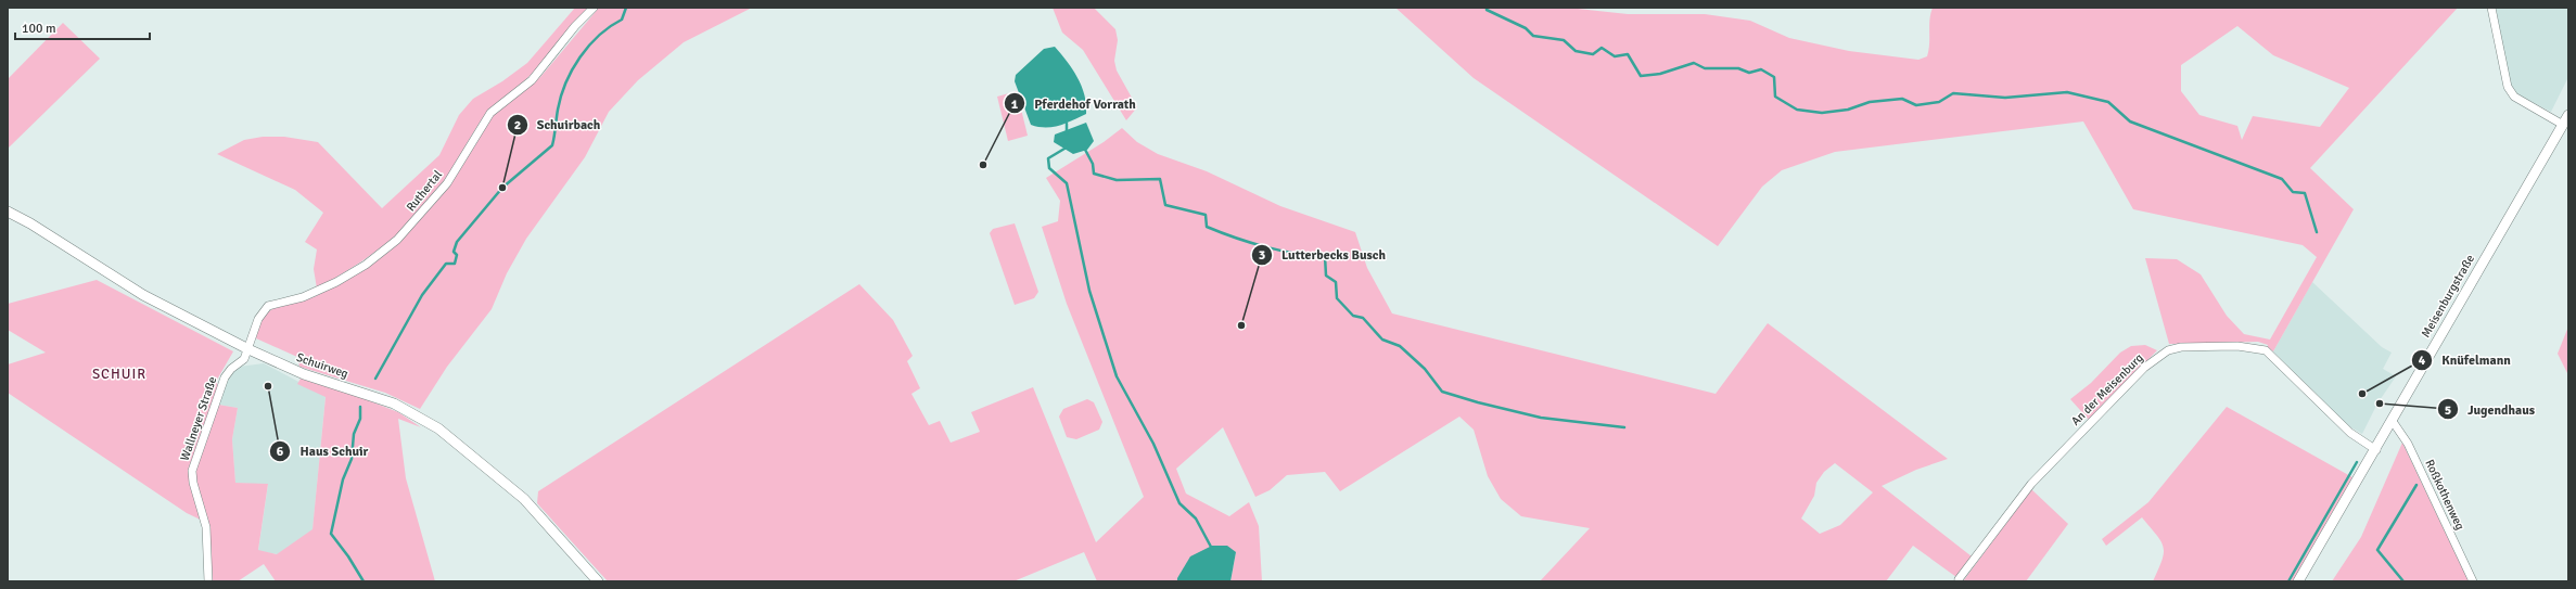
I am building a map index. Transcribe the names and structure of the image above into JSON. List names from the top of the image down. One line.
{"streets":{"main road":["Meisenburgstraße","Schuirweg"],"street":["Ruthertal","An der Meisenburg","Wallneyer Straße","Roßkothenweg"]},"crossings":[["Ruthertal","Schuirweg"],["Ruthertal","Wallneyer Straße"],["Meisenburgstraße","An der Meisenburg"],["Meisenburgstraße","Roßkothenweg"],["Schuirweg","Wallneyer Straße"]],"districts":["SCHUIR"],"places":["Pferdehof Vorrath","Schuirbach","Lutterbecks Busch","Haus Schuir","Knüfelmann","Jugendhaus"],"scale_bar":"100 m"}
